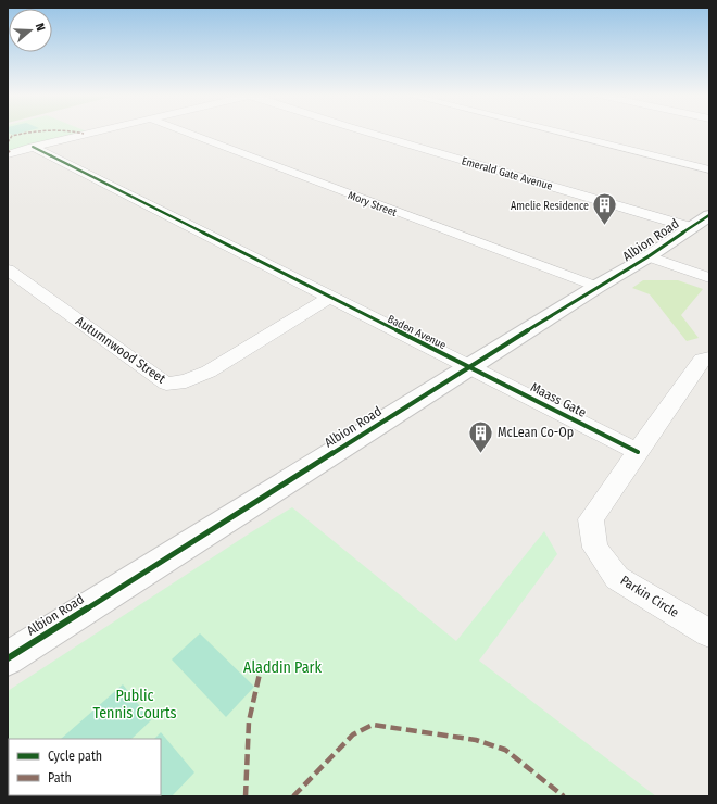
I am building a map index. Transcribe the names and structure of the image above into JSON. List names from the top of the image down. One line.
{"streets":{"street":["Emerald Gate Avenue","Mory Street","Albion Road","Baden Avenue","Autumnwood Street","Maass Gate","Parkin Circle"]},"crossings":[["Emerald Gate Avenue","Albion Road"],["Mory Street","Albion Road"],["Albion Road","Baden Avenue"],["Albion Road","Maass Gate"],["Baden Avenue","Autumnwood Street"],["Baden Avenue","Maass Gate"],["Maass Gate","Parkin Circle"]],"parks":["Aladdin Park","Public Tennis Courts"],"places":{"building":["Amelie Residence","McLean Co-Op"]},"legend":["Cycle path","Path"],"north":"right"}
